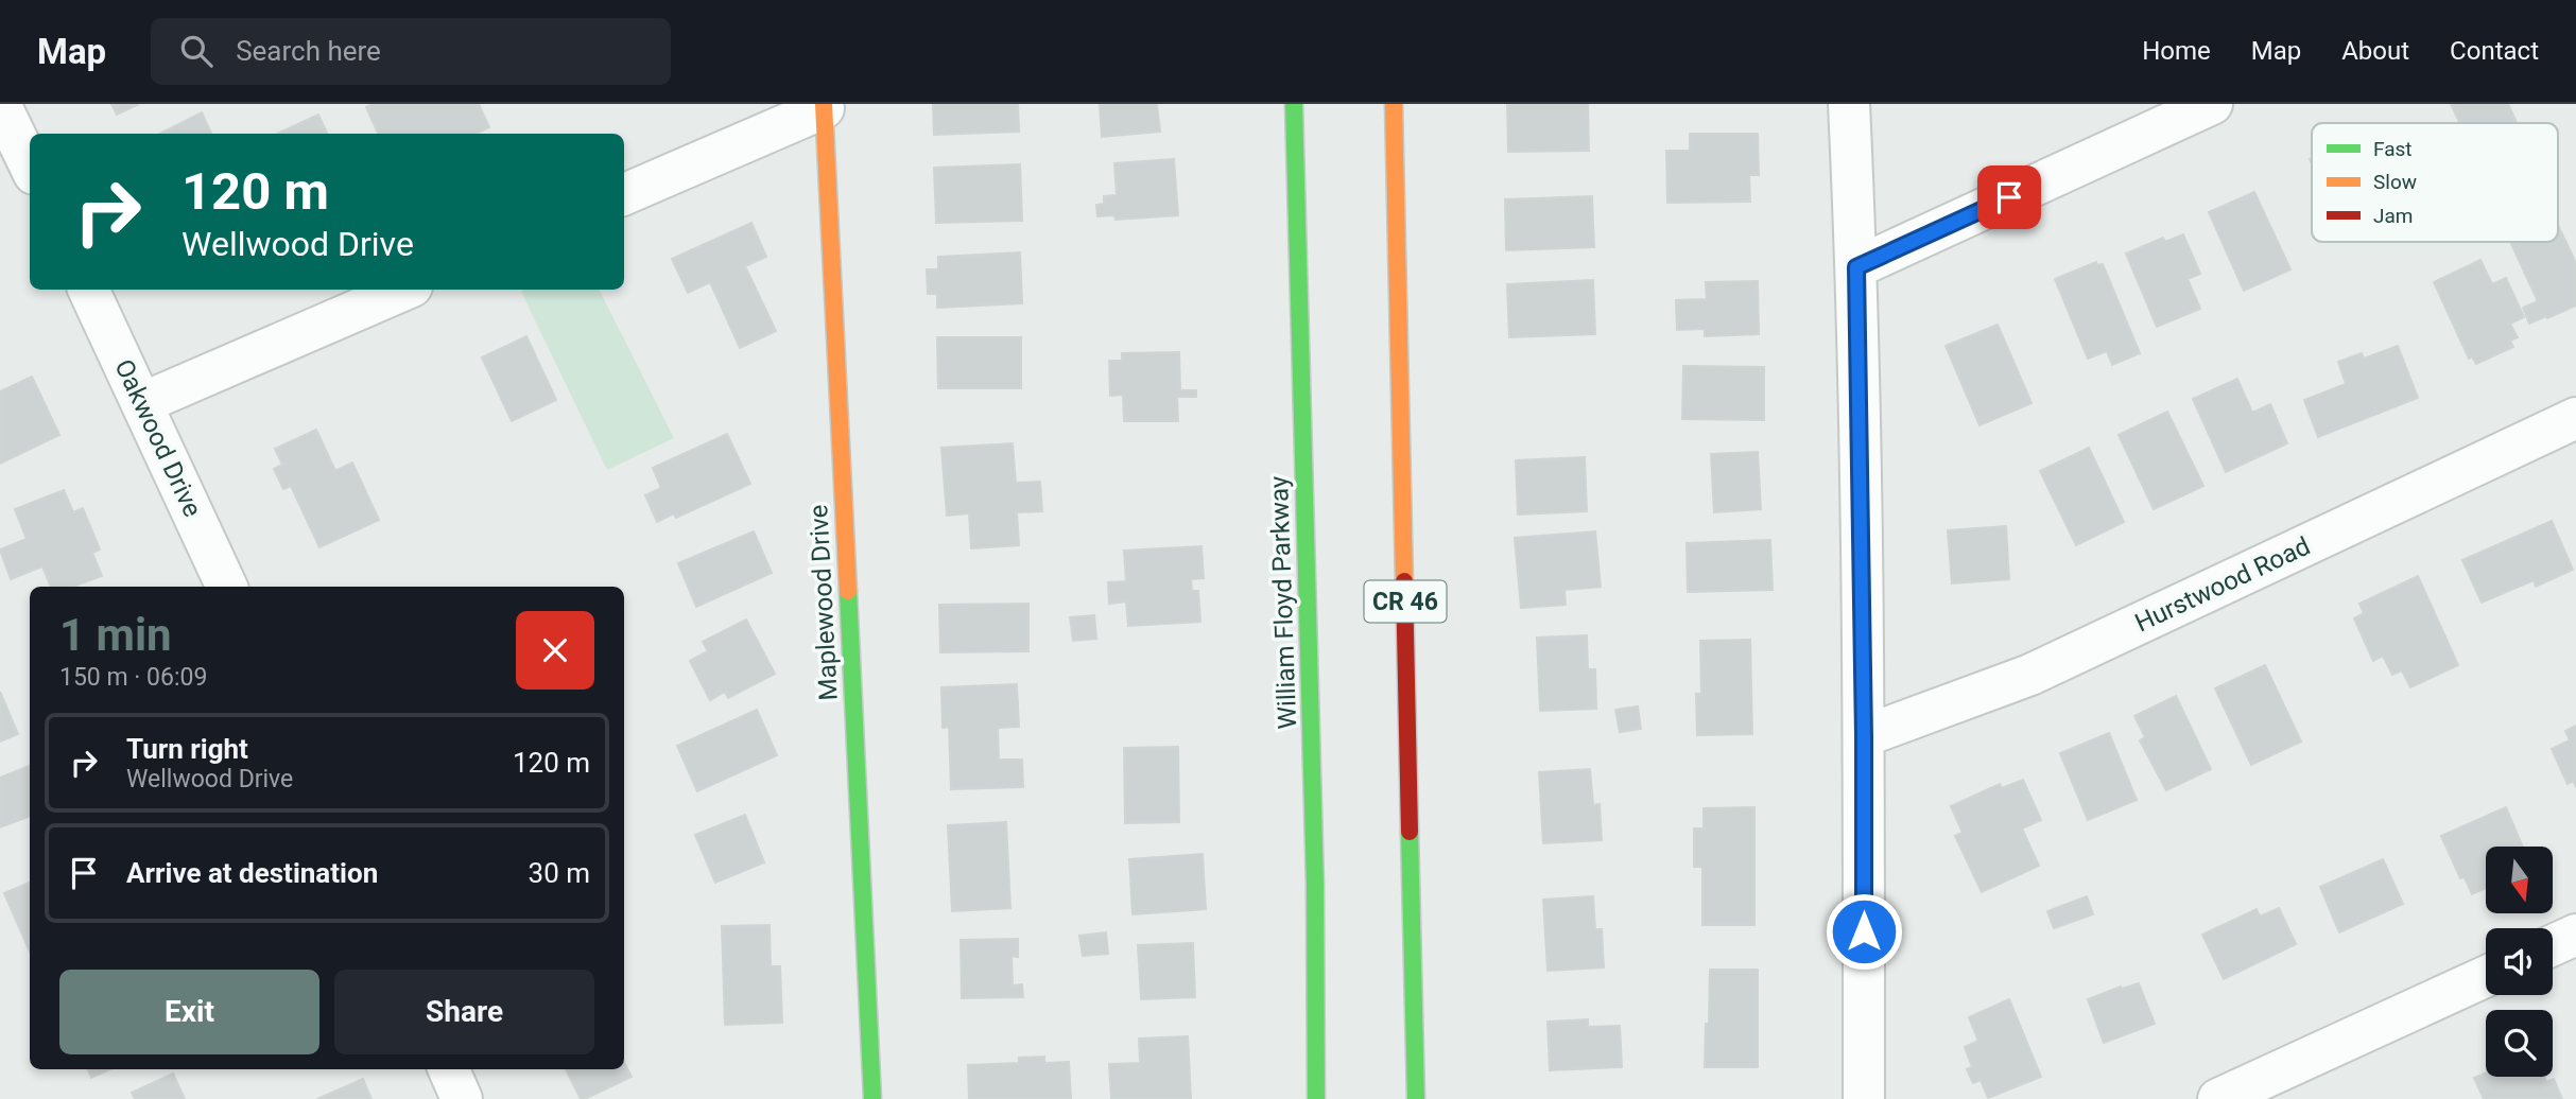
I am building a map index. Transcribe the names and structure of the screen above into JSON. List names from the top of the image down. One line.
{"streets":{"main road":["CR 46","Maplewood Drive","William Floyd Parkway"],"street":["Oakwood Drive","Hurstwood Road"]},"legend":["Fast","Slow","Jam"],"north":"bottom","page":{"header":"Map","search":"Search here","nav":["Home","Map","About","Contact"],"turn":["120 m","Wellwood Drive"],"heading":["1 min","150 m · 06:09"],"list":[{"name":"Turn right","note":"Wellwood Drive","value":"120 m"},{"name":"Arrive at destination","value":"30 m"}],"buttons":["Exit","Share"]}}
